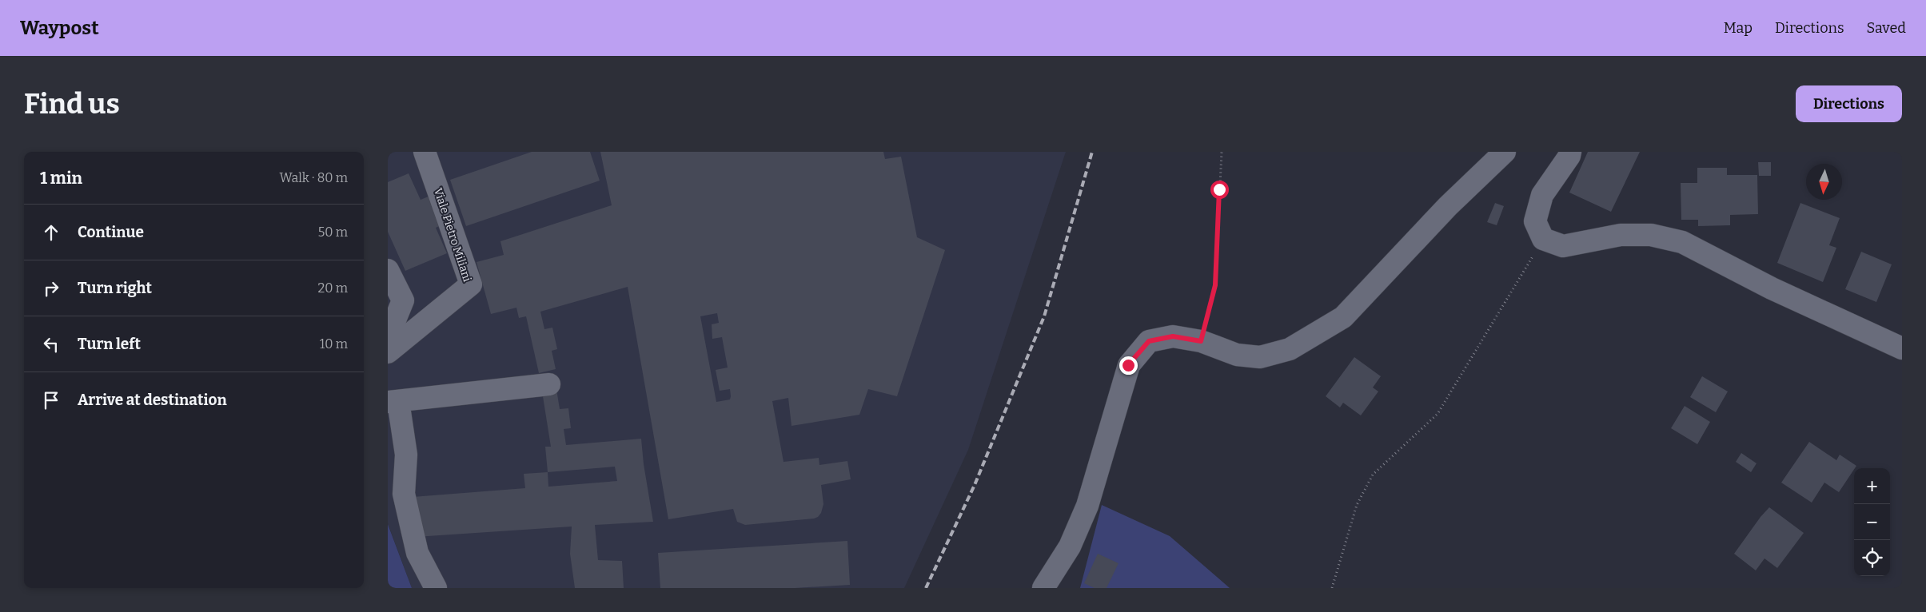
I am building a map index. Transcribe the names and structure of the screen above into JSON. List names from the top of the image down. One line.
{"streets":{"street":["Viale Pietro Miliani"]},"north":"bottom","page":{"header":"Waypost","nav":["Map","Directions","Saved"],"buttons":"Directions","title":"Find us","heading":["1 min","Walk · 80 m"],"list":[["Continue","50 m"],["Turn right","20 m"],["Turn left","10 m"],"Arrive at destination"],"map_buttons":["+","−"]}}
